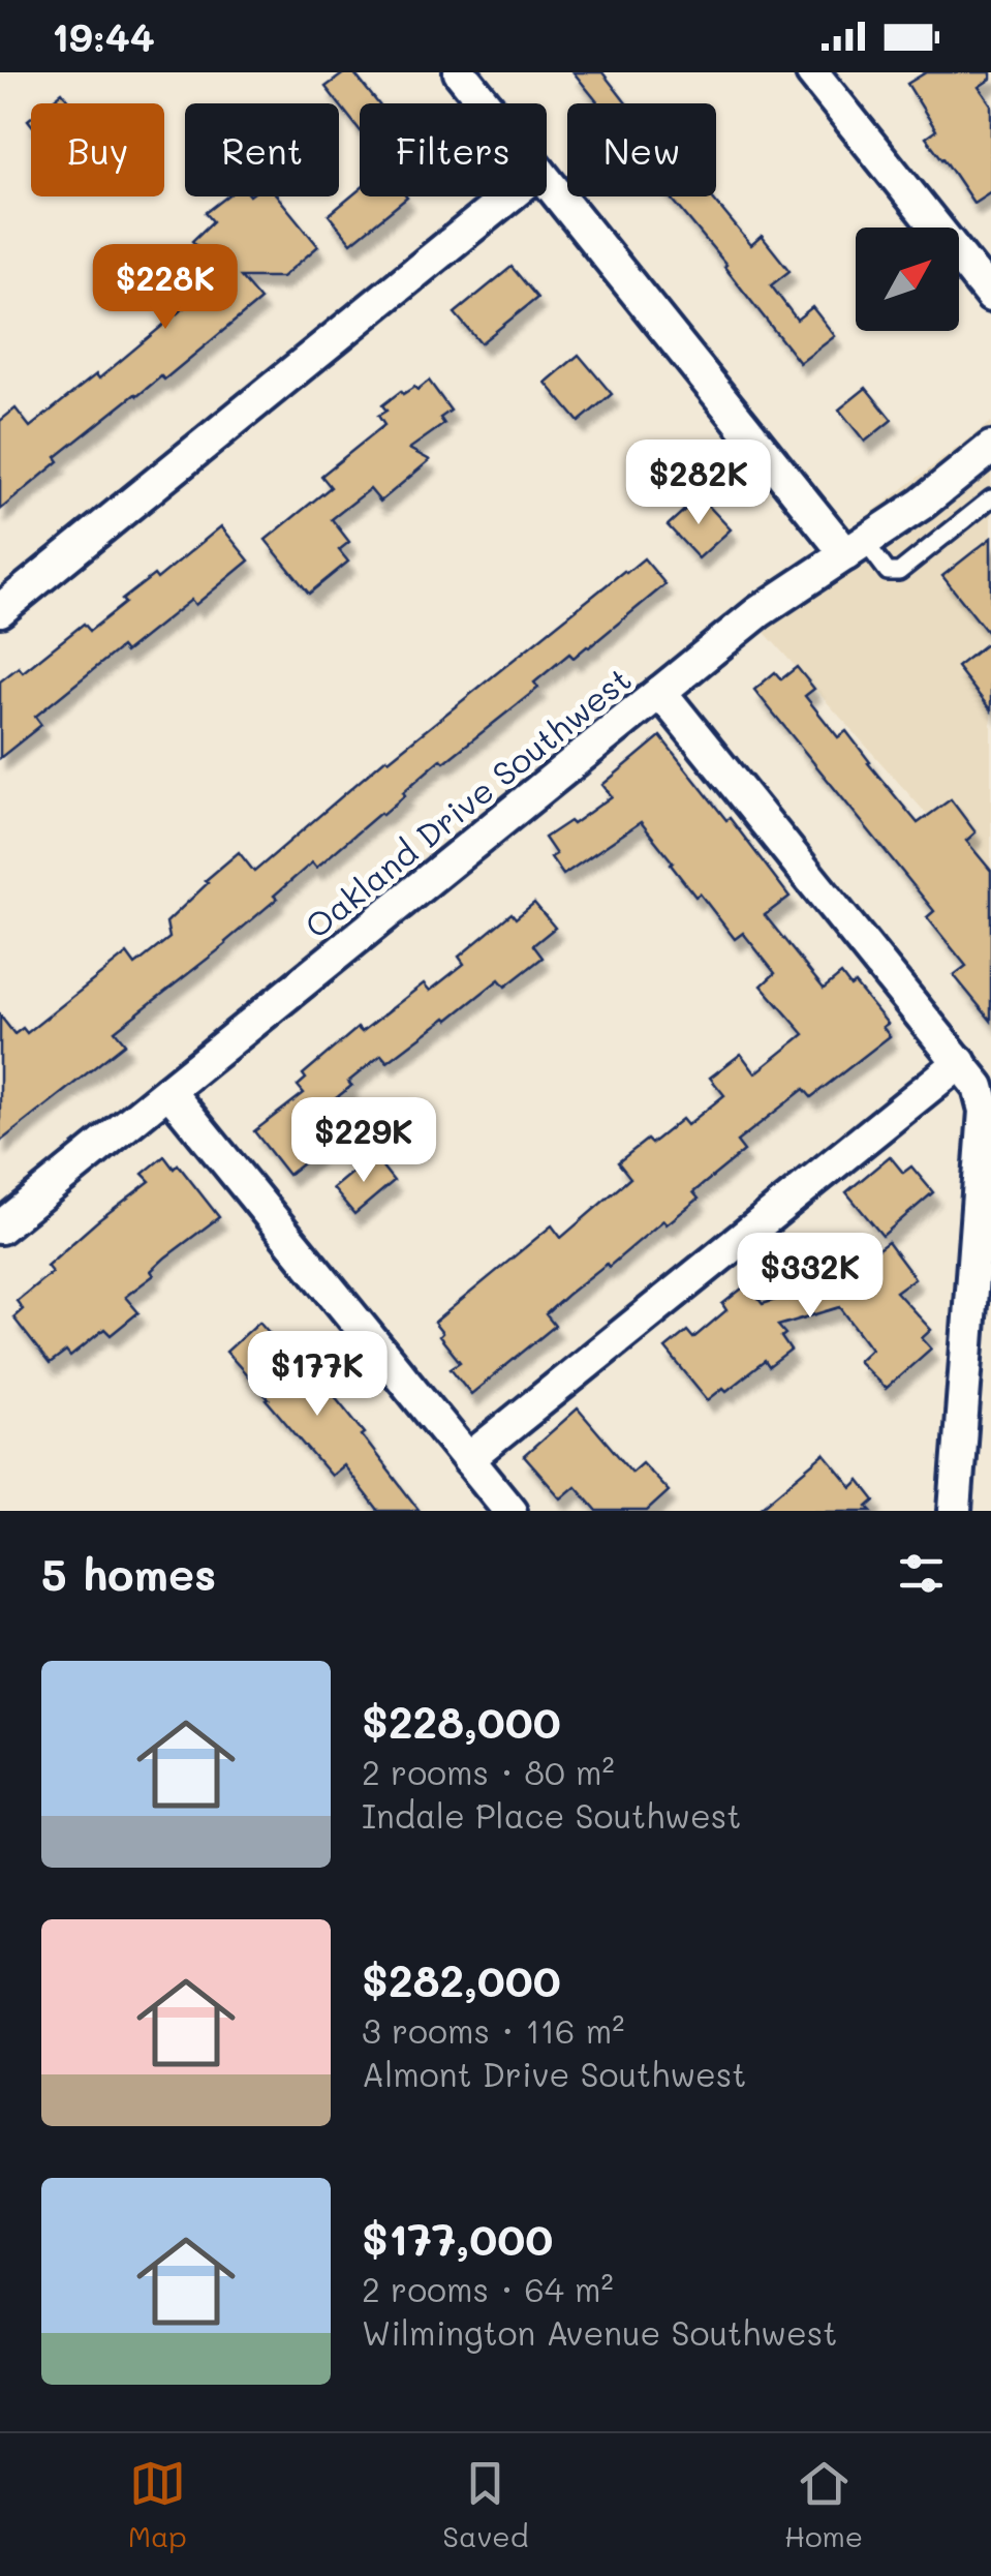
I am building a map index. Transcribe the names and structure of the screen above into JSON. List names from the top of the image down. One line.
{"streets":{"street":["Oakland Drive Southwest"]},"north":"top right","page":{"status":"19:44","chip":["Buy","Rent","Filters","New"],"price":["$228K","$282K","$229K","$332K","$177K"],"heading":"5 homes","list":[{"name":"$228,000","note":"2 rooms · 80 m² · Indale Place Southwest"},{"name":"$282,000","note":"3 rooms · 116 m² · Almont Drive Southwest"},{"name":"$177,000","note":"2 rooms · 64 m² · Wilmington Avenue Southwest"}],"tabs":["Map","Saved","Home"]}}
